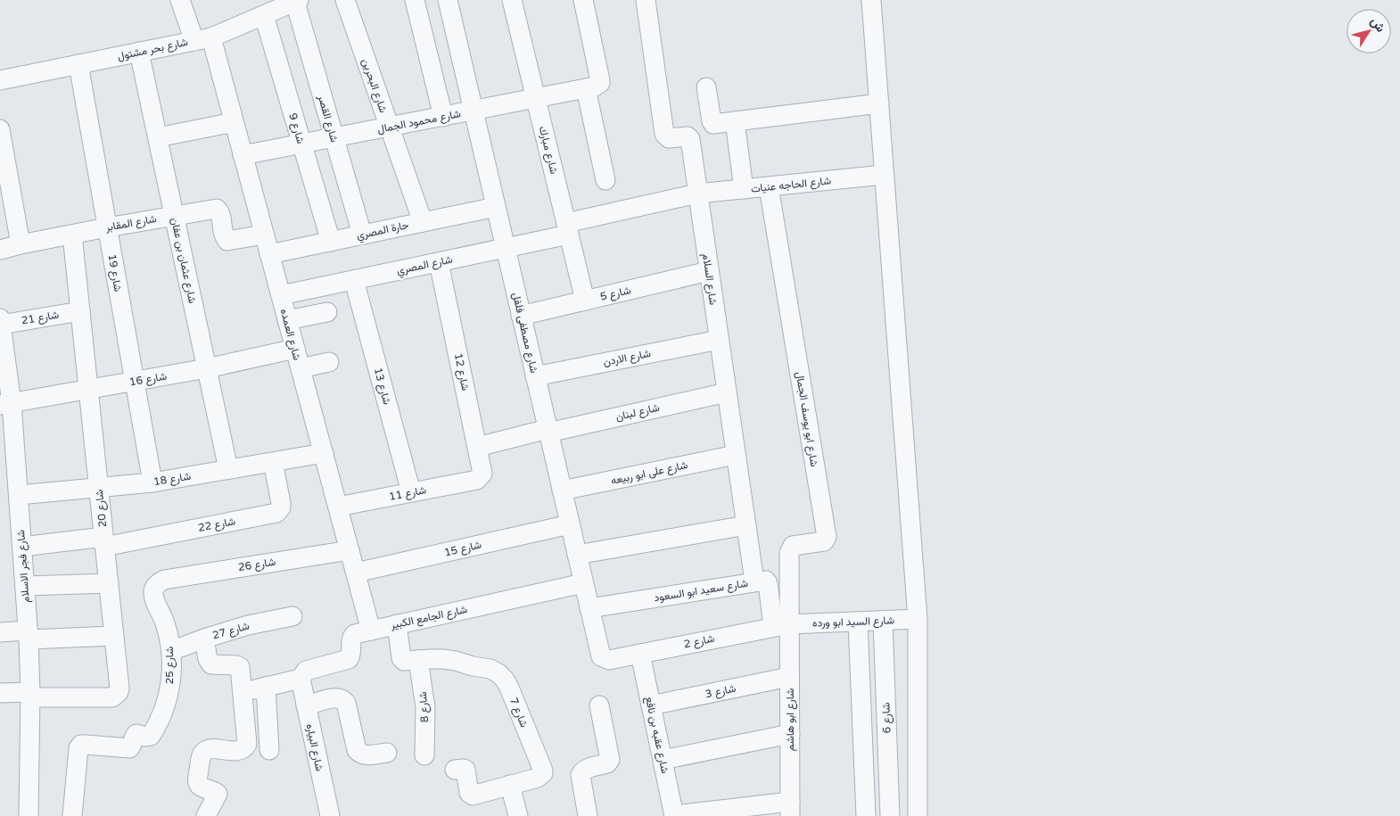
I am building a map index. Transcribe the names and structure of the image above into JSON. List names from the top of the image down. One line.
{"streets":{"street":["شارع بحر مشتول","شارع البحرين","شارع القصر","شارع محمود الجمال","شارع 9","شارع مبارك","شارع الحاجه عنيات","شارع المقابر","حارة المصري","شارع عثمان بن عفان","شارع المصري","شارع 19","شارع السلام","شارع 5","شارع 21","شارع مصطفى فلفل","شارع العمده","شارع الاردن","شارع 12","شارع 16","شارع 13","شارع لبنان","شارع ابو يوسف الجمال","شارع على ابو ربيعه","شارع 18","شارع 11","شارع 20","شارع 22","شارع 15","شارع 26","شارع فجر الاسلام","شارع سعيد ابو السعود","شارع الجامع الكبير","شارع السيد ابو ورده","شارع 27","شارع 2","شارع 25","شارع 3","شارع 8","شارع 7","شارع 6","شارع ابو هاشم","شارع عقبه بن نافع","شارع البياره"]},"crossings":[["شارع بحر مشتول","شارع القصر"],["شارع بحر مشتول","شارع 9"],["شارع بحر مشتول","شارع عثمان بن عفان"],["شارع بحر مشتول","شارع 19"],["شارع بحر مشتول","شارع العمده"],["شارع البحرين","شارع محمود الجمال"],["شارع البحرين","حارة المصري"],["شارع القصر","شارع محمود الجمال"],["شارع القصر","حارة المصري"],["شارع محمود الجمال","شارع 9"],["شارع محمود الجمال","شارع مبارك"],["شارع محمود الجمال","شارع مصطفى فلفل"],["شارع محمود الجمال","شارع العمده"],["شارع 9","حارة المصري"],["شارع مبارك","شارع المصري"],["شارع مبارك","شارع 5"],["شارع الحاجه عنيات","شارع المصري"],["شارع الحاجه عنيات","شارع السلام"],["شارع الحاجه عنيات","شارع ابو يوسف الجمال"],["شارع المقابر","شارع عثمان بن عفان"],["شارع المقابر","شارع 19"],["شارع المقابر","شارع العمده"],["شارع المقابر","شارع 20"],["حارة المصري","شارع مصطفى فلفل"],["حارة المصري","شارع العمده"],["شارع عثمان بن عفان","شارع 16"],["شارع عثمان بن عفان","شارع 18"],["شارع المصري","شارع السلام"],["شارع المصري","شارع مصطفى فلفل"],["شارع المصري","شارع العمده"],["شارع المصري","شارع 12"],["شارع المصري","شارع 13"],["شارع 19","شارع 16"],["شارع 19","شارع 18"],["شارع السلام","شارع 5"],["شارع السلام","شارع الاردن"],["شارع السلام","شارع لبنان"],["شارع السلام","شارع على ابو ربيعه"],["شارع السلام","شارع سعيد ابو السعود"],["شارع 5","شارع مصطفى فلفل"],["شارع 21","شارع 20"],["شارع 21","شارع فجر الاسلام"],["شارع مصطفى فلفل","شارع الاردن"],["شارع مصطفى فلفل","شارع لبنان"],["شارع مصطفى فلفل","شارع على ابو ربيعه"],["شارع مصطفى فلفل","شارع 15"],["شارع مصطفى فلفل","شارع سعيد ابو السعود"],["شارع مصطفى فلفل","شارع الجامع الكبير"],["شارع مصطفى فلفل","شارع 2"],["شارع العمده","شارع 16"],["شارع العمده","شارع 18"],["شارع العمده","شارع 11"],["شارع العمده","شارع 15"],["شارع العمده","شارع 26"],["شارع العمده","شارع الجامع الكبير"],["شارع 12","شارع لبنان"],["شارع 12","شارع 11"],["شارع 16","شارع 20"],["شارع 16","شارع فجر الاسلام"],["شارع 13","شارع 11"],["شارع ابو يوسف الجمال","شارع سعيد ابو السعود"],["شارع ابو يوسف الجمال","شارع السيد ابو ورده"],["شارع ابو يوسف الجمال","شارع 2"],["شارع ابو يوسف الجمال","شارع ابو هاشم"],["شارع 18","شارع 20"],["شارع 18","شارع 22"],["شارع 18","شارع فجر الاسلام"],["شارع 20","شارع 22"],["شارع 20","شارع فجر الاسلام"],["شارع 26","شارع 25"],["شارع سعيد ابو السعود","شارع السيد ابو ورده"],["شارع سعيد ابو السعود","شارع 2"],["شارع سعيد ابو السعود","شارع ابو هاشم"],["شارع الجامع الكبير","شارع 7"],["شارع الجامع الكبير","شارع البياره"],["شارع السيد ابو ورده","شارع 2"],["شارع السيد ابو ورده","شارع 6"],["شارع السيد ابو ورده","شارع ابو هاشم"],["شارع 27","شارع 25"],["شارع 2","شارع ابو هاشم"],["شارع 2","شارع عقبه بن نافع"],["شارع 3","شارع ابو هاشم"],["شارع 3","شارع عقبه بن نافع"],["شارع 8","شارع 7"]],"north":"top right"}
